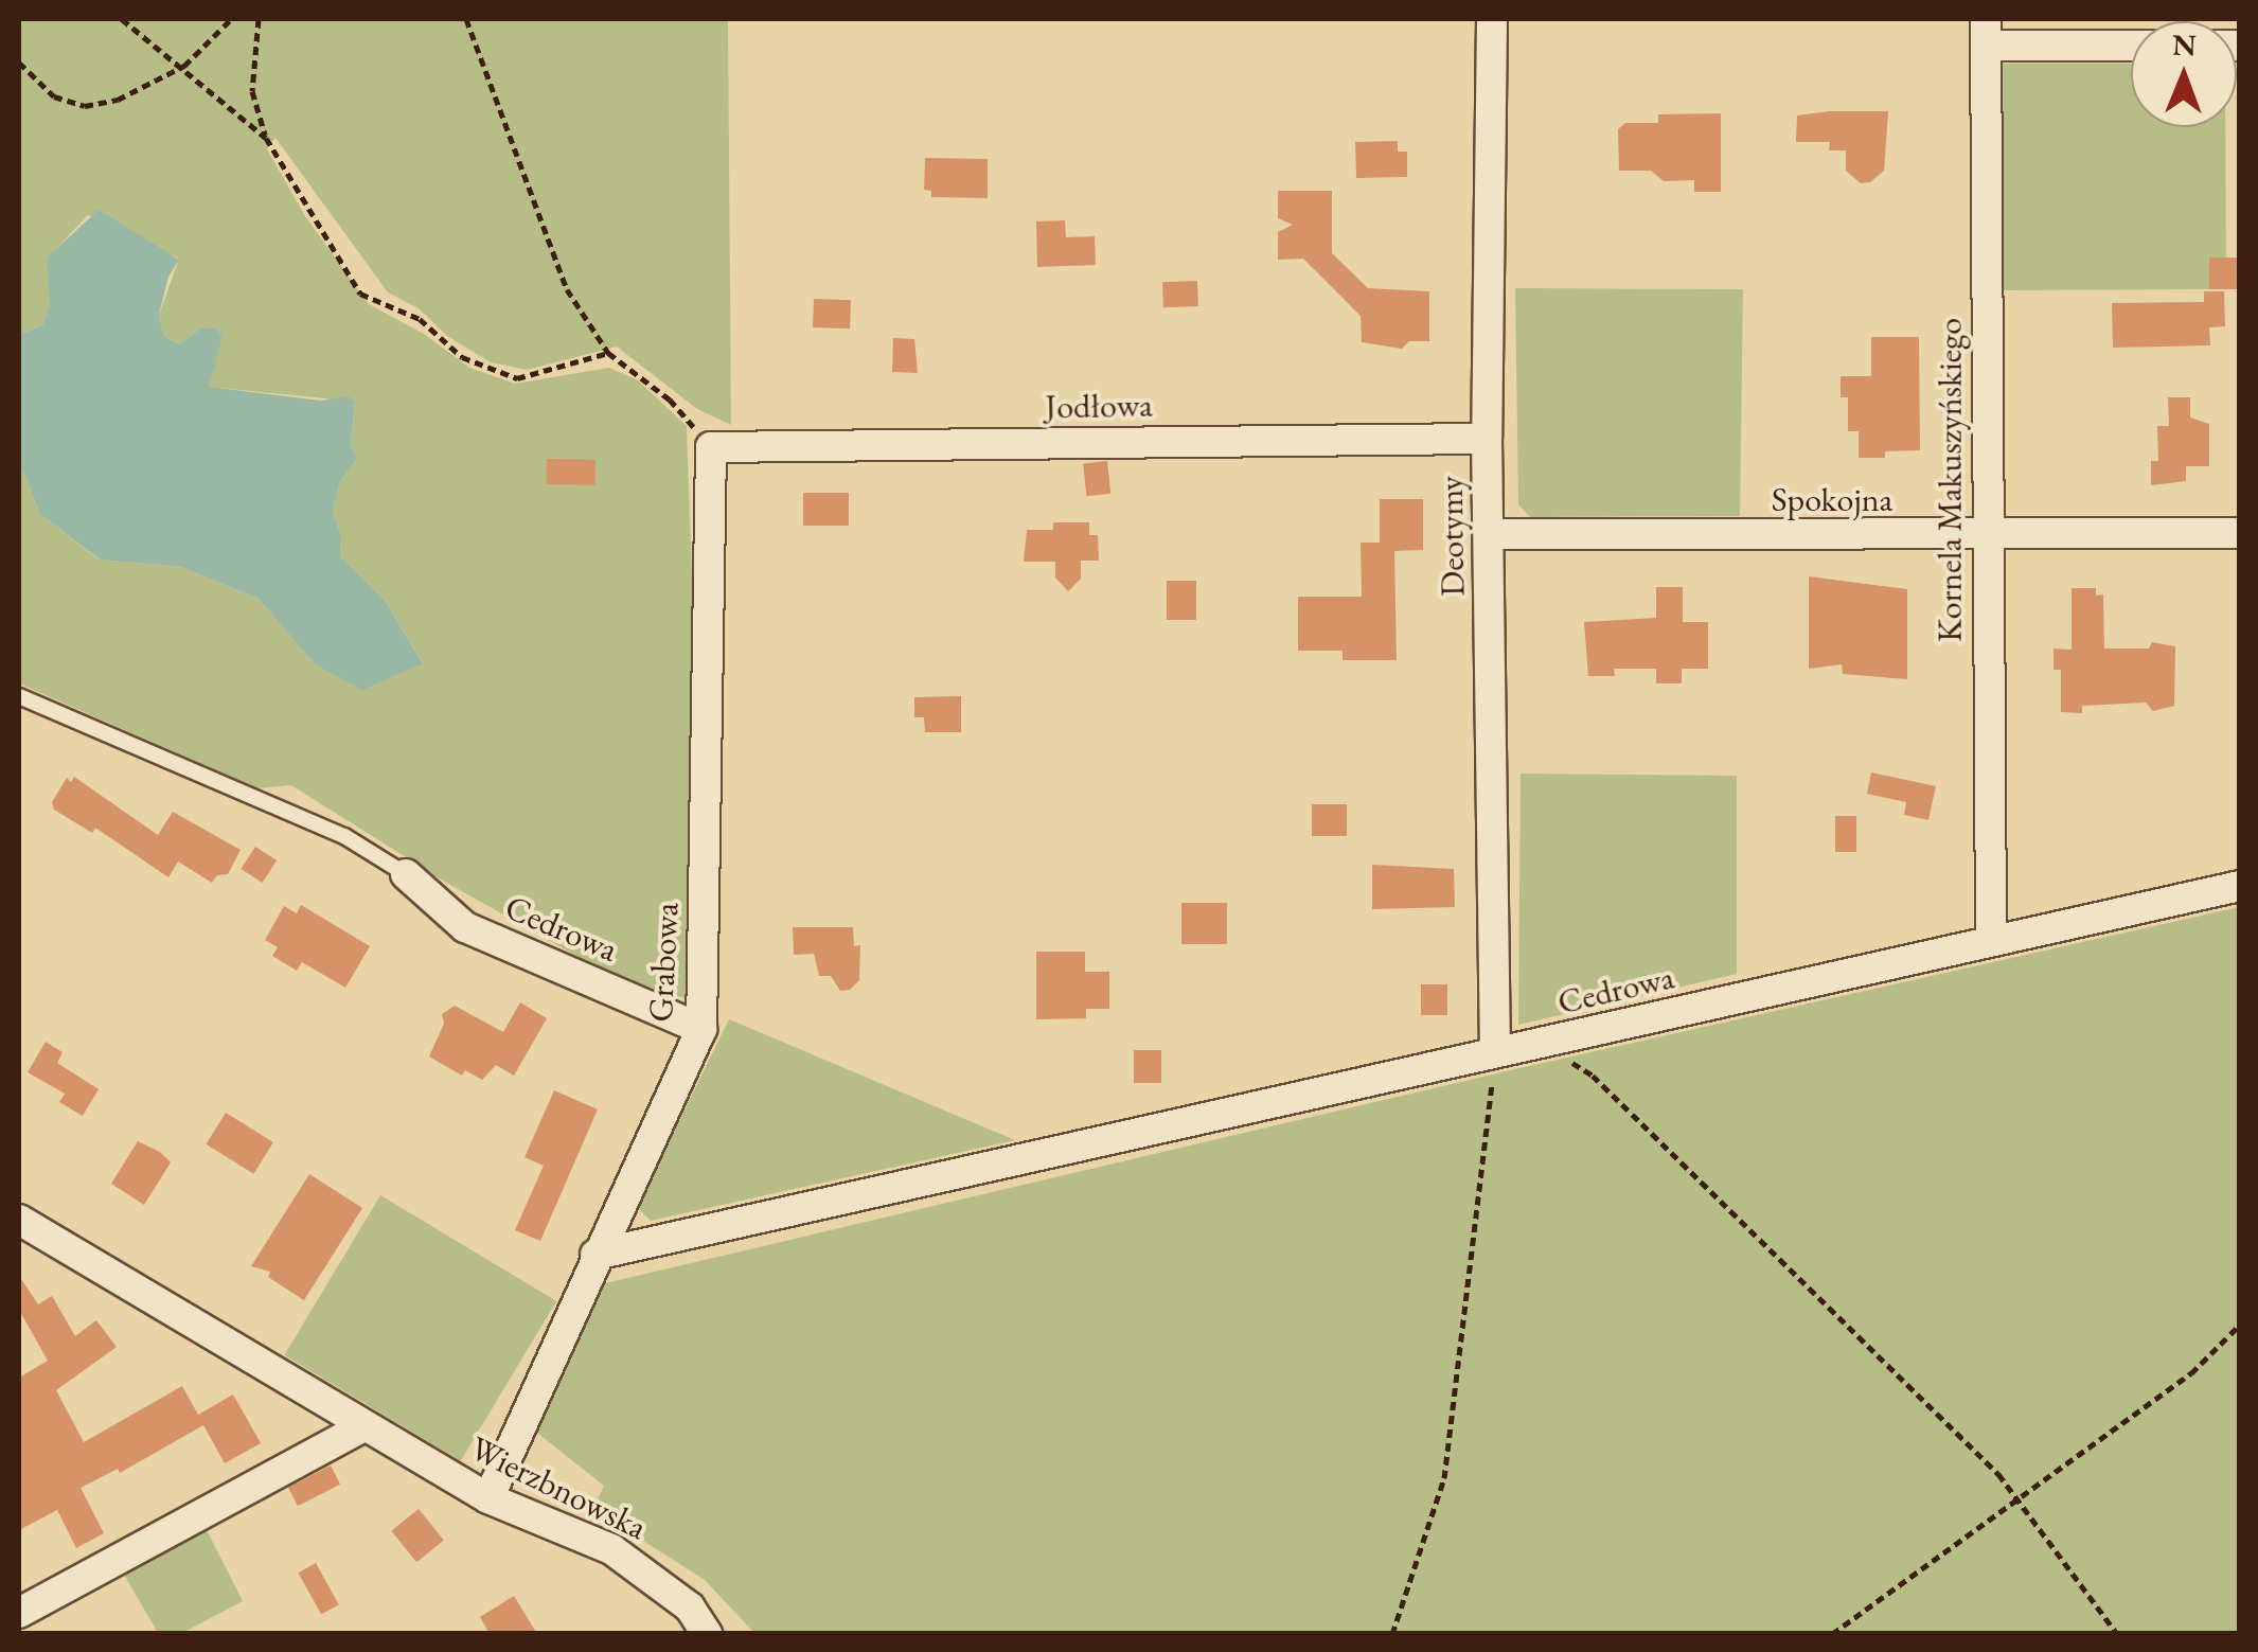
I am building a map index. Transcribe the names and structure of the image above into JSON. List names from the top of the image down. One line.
{"streets":{"street":["Jodłowa","Kornela Makuszyńskiego","Spokojna","Deotymy","Cedrowa","Grabowa","Wierzbnowska"]},"crossings":[["Jodłowa","Deotymy"],["Jodłowa","Grabowa"],["Kornela Makuszyńskiego","Spokojna"],["Kornela Makuszyńskiego","Cedrowa"],["Spokojna","Deotymy"],["Deotymy","Cedrowa"],["Cedrowa","Grabowa"],["Grabowa","Wierzbnowska"]],"north":"top"}
